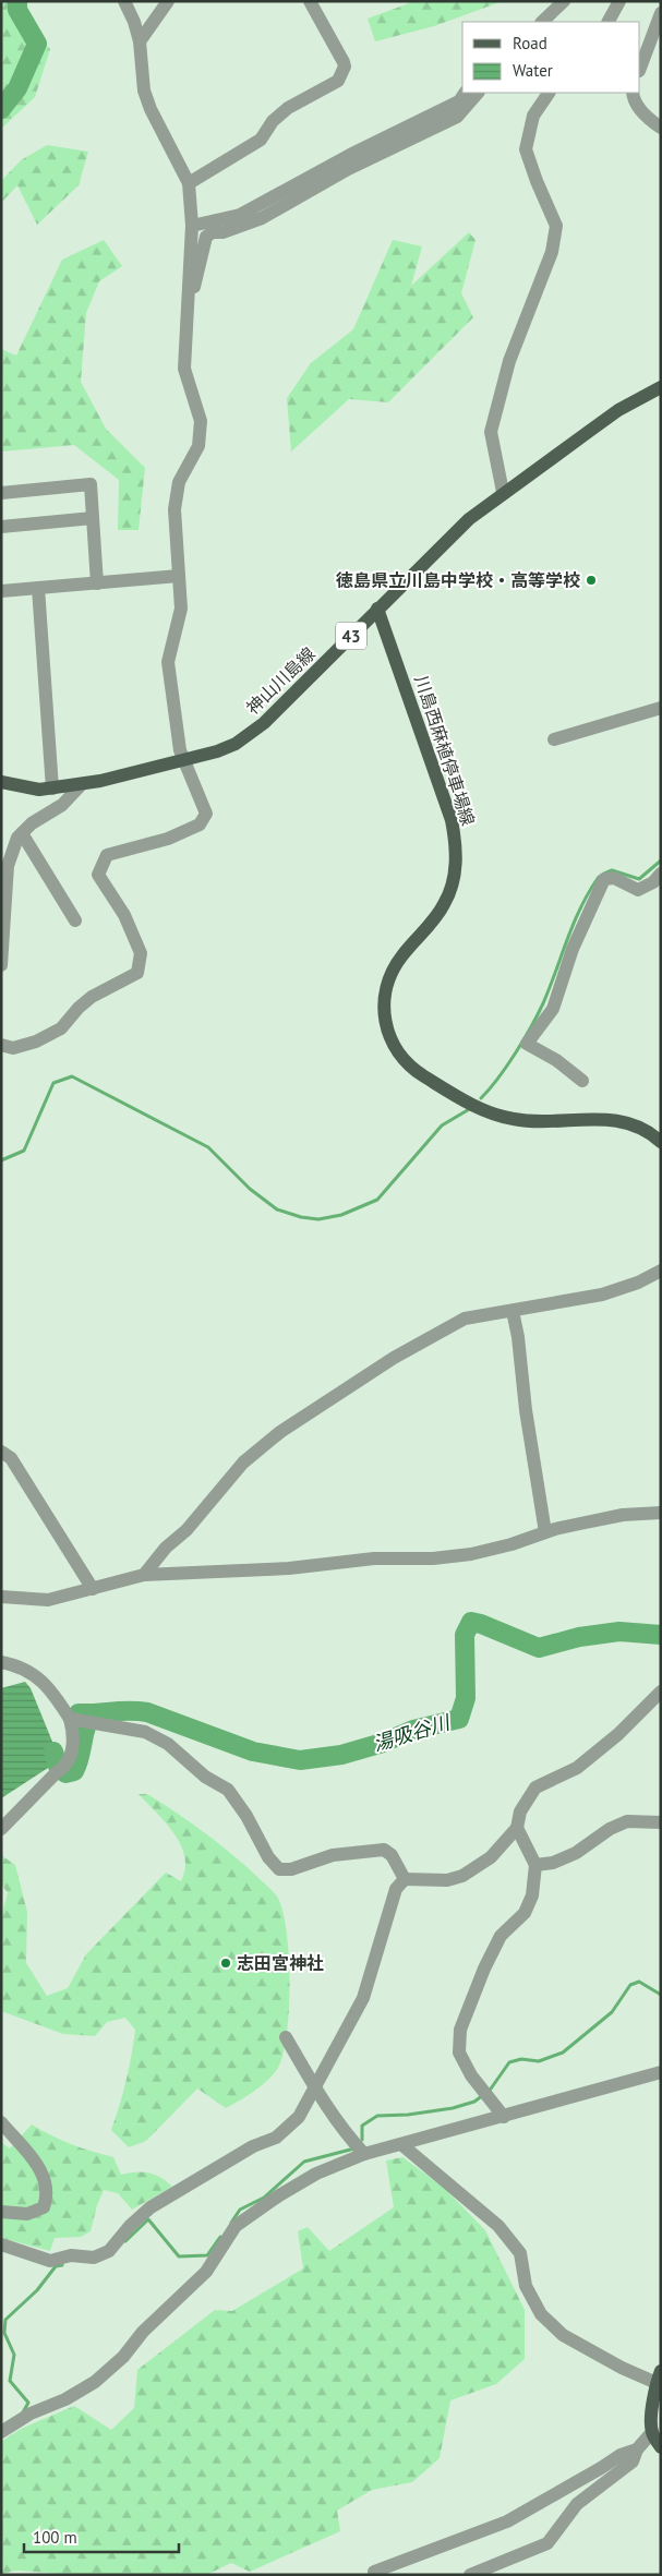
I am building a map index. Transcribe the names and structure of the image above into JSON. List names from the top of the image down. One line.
{"streets":{"main road":["43","神山川島線","川島西麻植停車場線"]},"crossings":[["神山川島線","川島西麻植停車場線"]],"water":["湯吸谷川"],"places":["徳島県立川島中学校・高等学校","志田宮神社"],"legend":["Road","Water"],"scale_bar":"100 m"}
